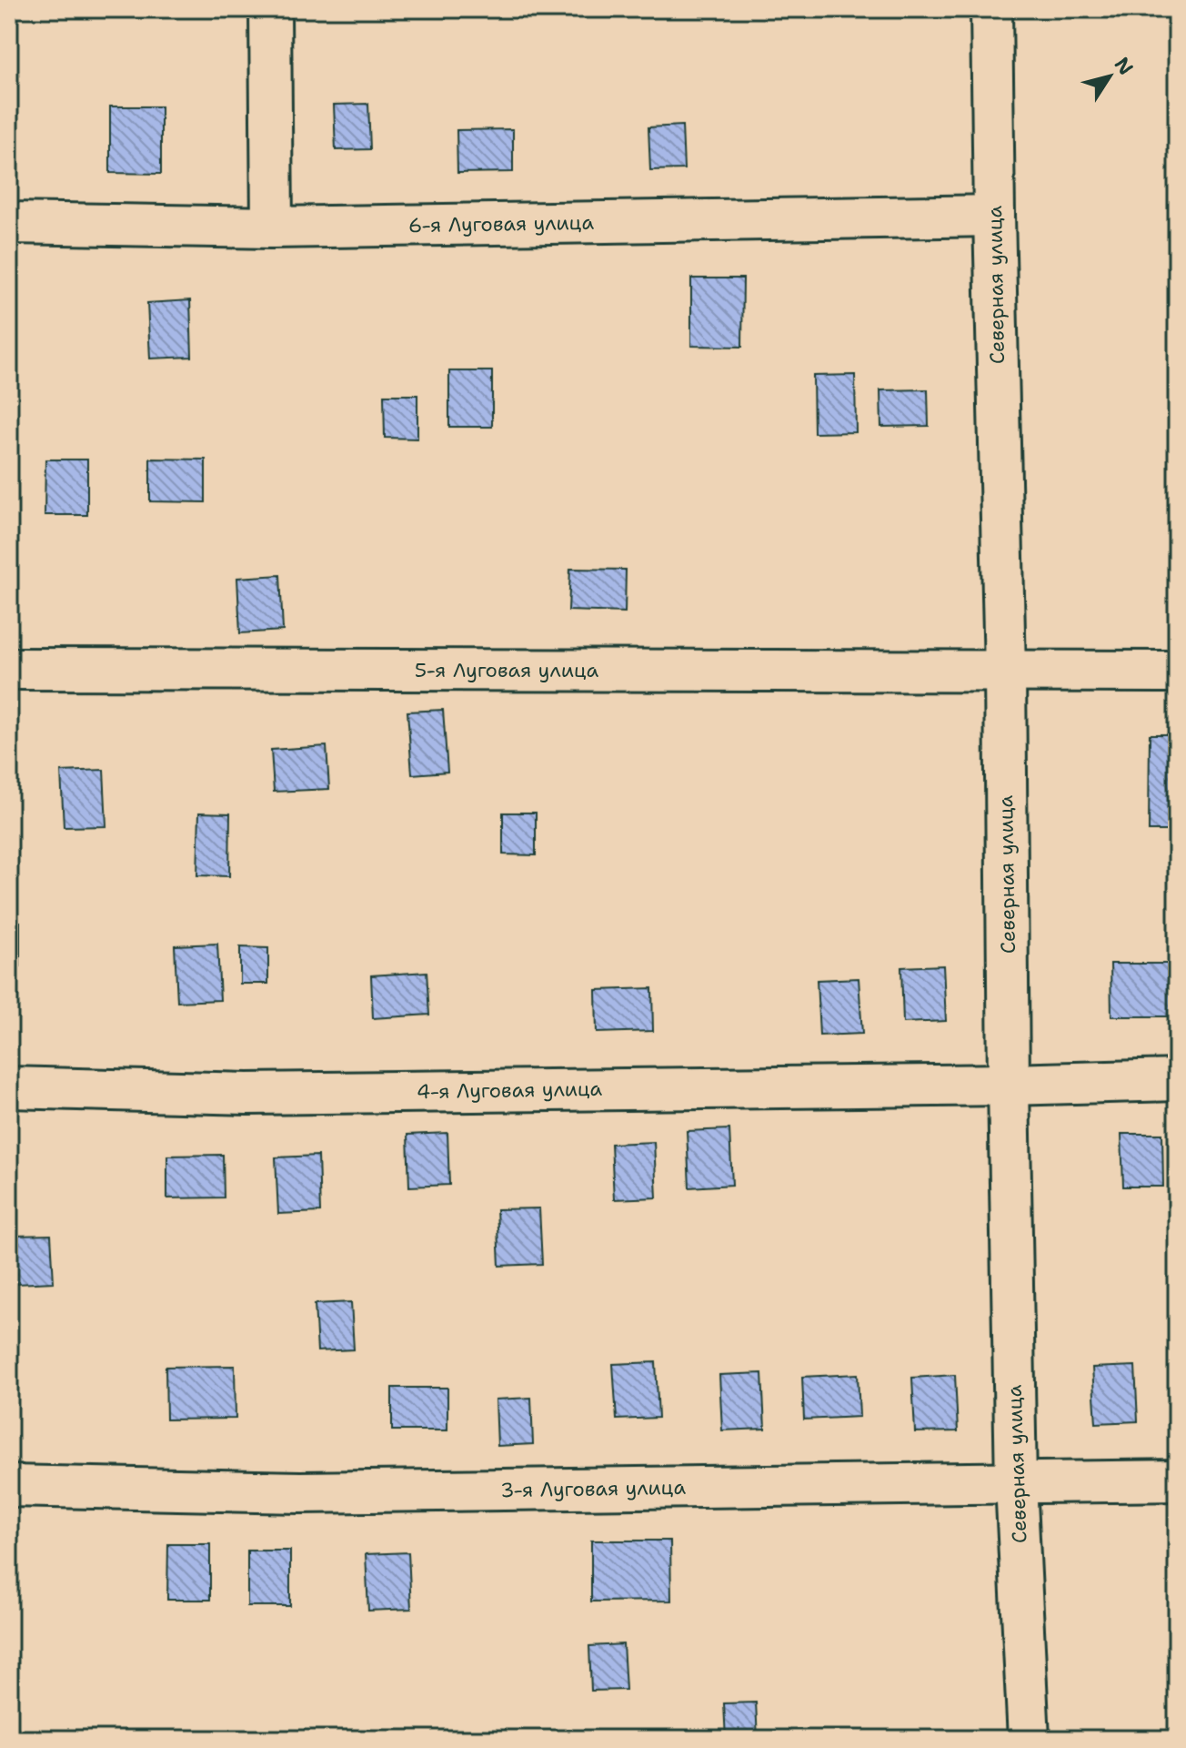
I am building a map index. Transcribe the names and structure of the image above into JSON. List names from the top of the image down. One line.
{"streets":{"street":["6-я Луговая улица","Северная улица","5-я Луговая улица","4-я Луговая улица","3-я Луговая улица"]},"crossings":[["6-я Луговая улица","Северная улица"],["Северная улица","5-я Луговая улица"],["Северная улица","4-я Луговая улица"],["Северная улица","3-я Луговая улица"]],"north":"top right"}
